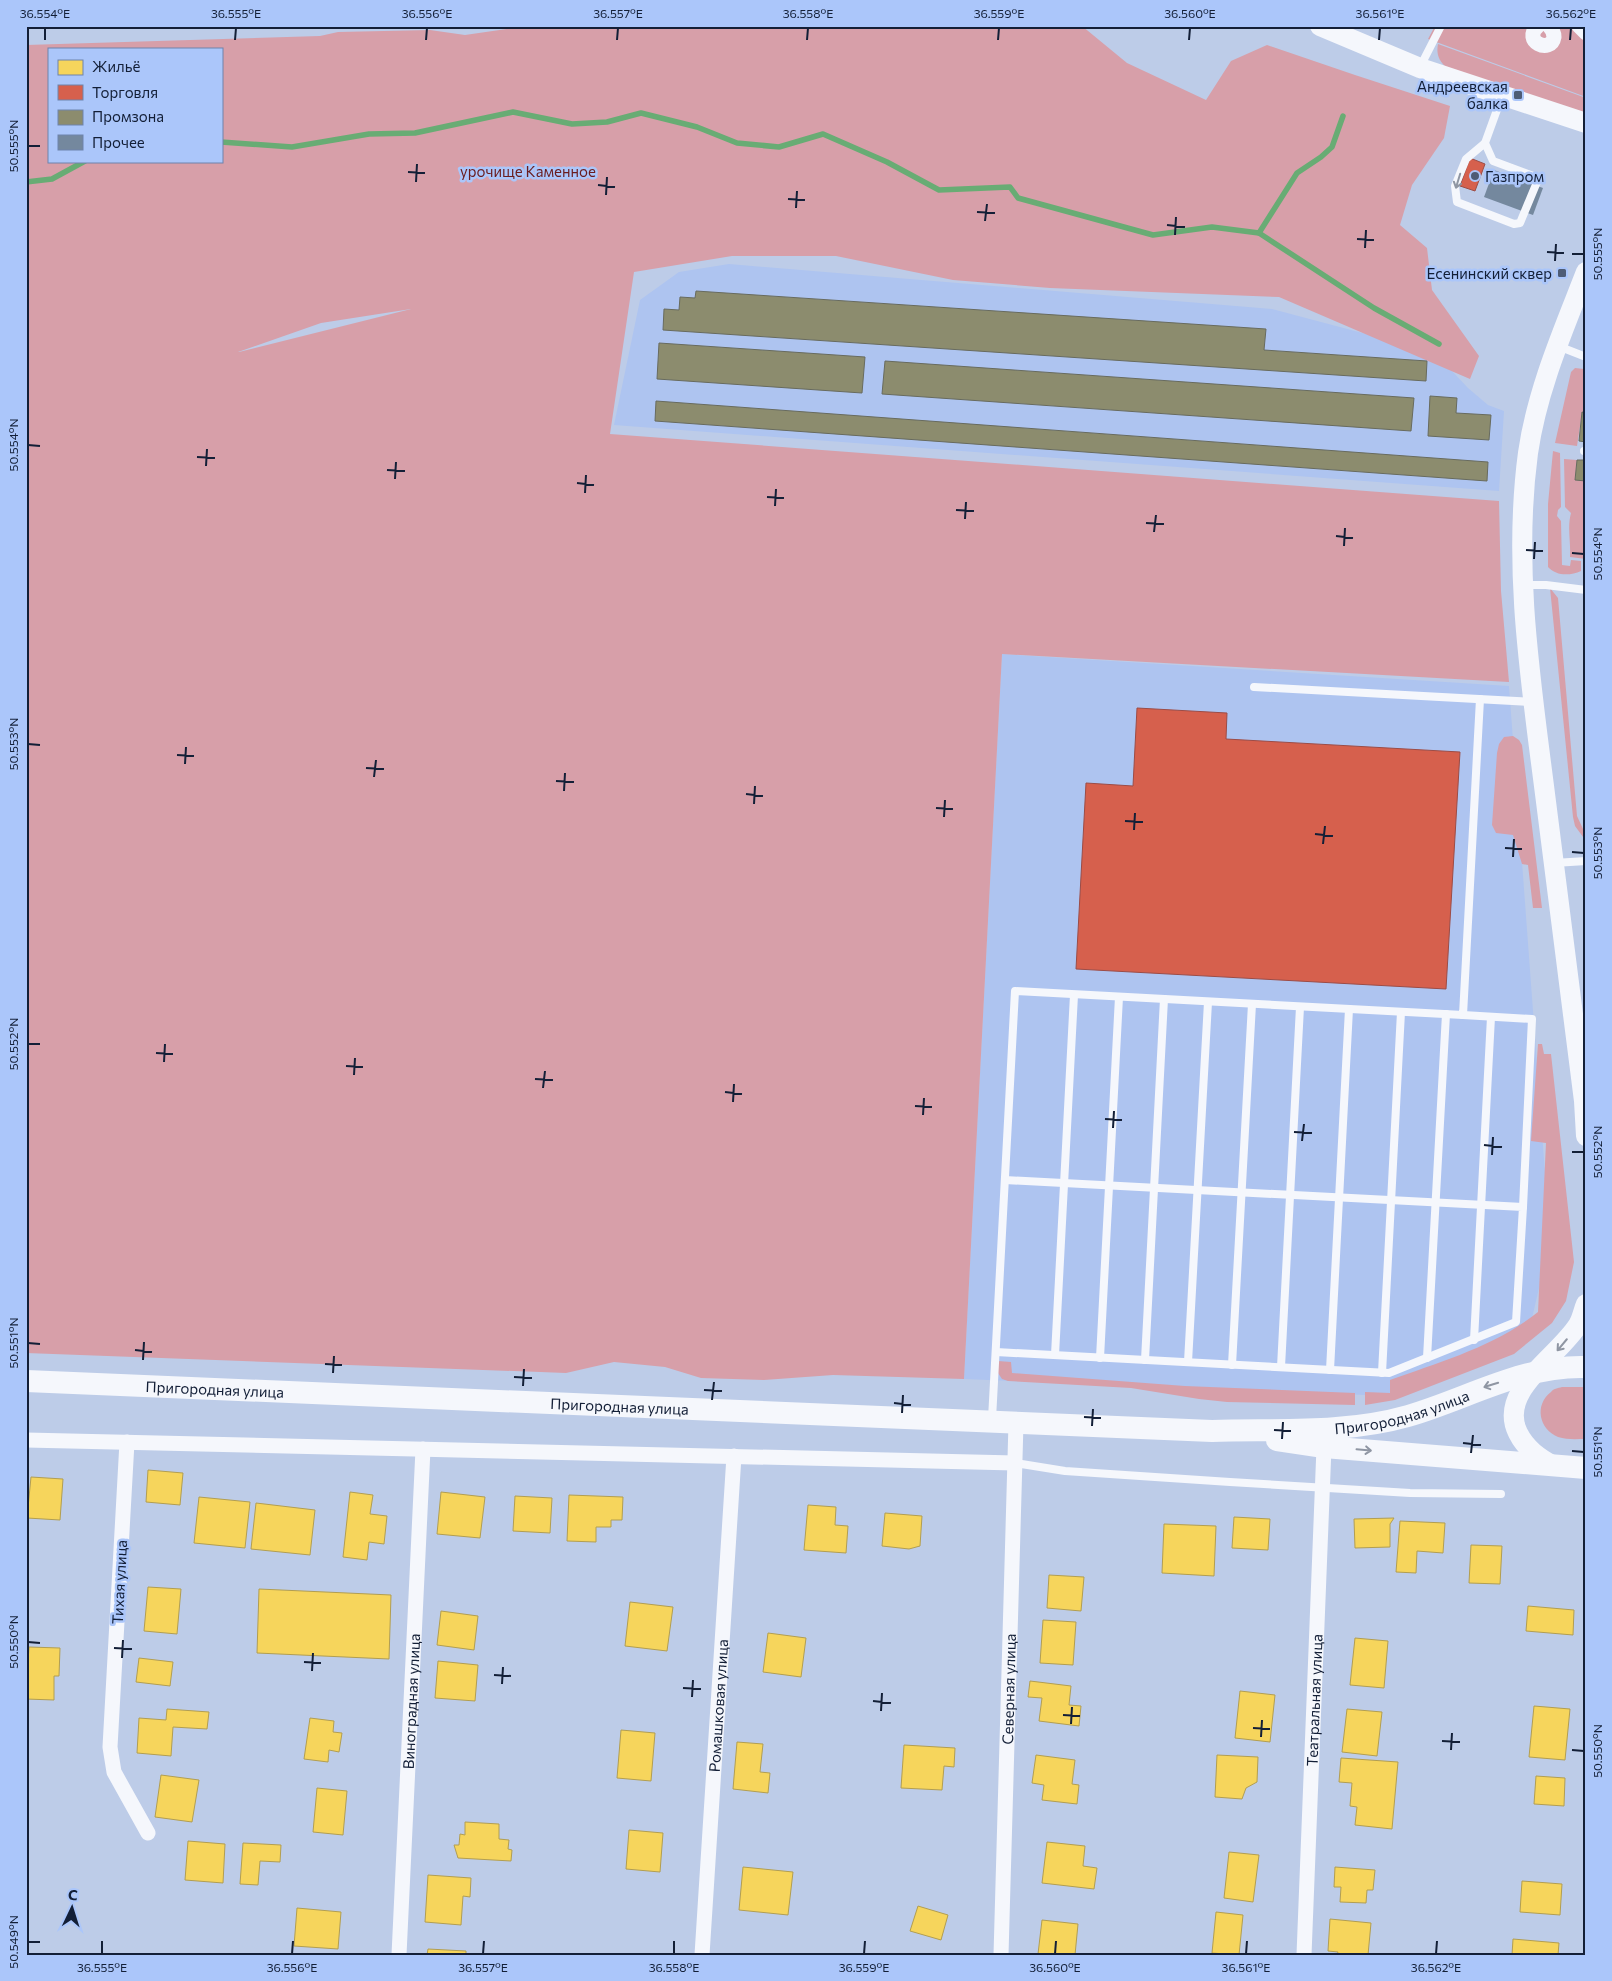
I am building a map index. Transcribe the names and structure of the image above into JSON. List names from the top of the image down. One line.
{"streets":{"main road":["Пригородная улица"],"street":["Тихая улица","Северная улица","Театральная улица","Виноградная улица","Ромашковая улица"]},"crossings":[["Пригородная улица","Северная улица"],["Пригородная улица","Театральная улица"]],"parks":["урочище Каменное"],"places":{"transit":["Андреевская балка","Есенинский сквер"],"other":["Газпром"]},"legend":["Жильё","Торговля","Промзона","Прочее"],"north":"top","coordinates":["36.554°E","36.555°E","36.556°E","36.557°E","36.558°E","36.559°E","36.560°E","36.561°E","36.562°E","50.555°N","50.554°N","50.553°N","50.552°N","50.551°N","50.550°N","50.549°N"]}
